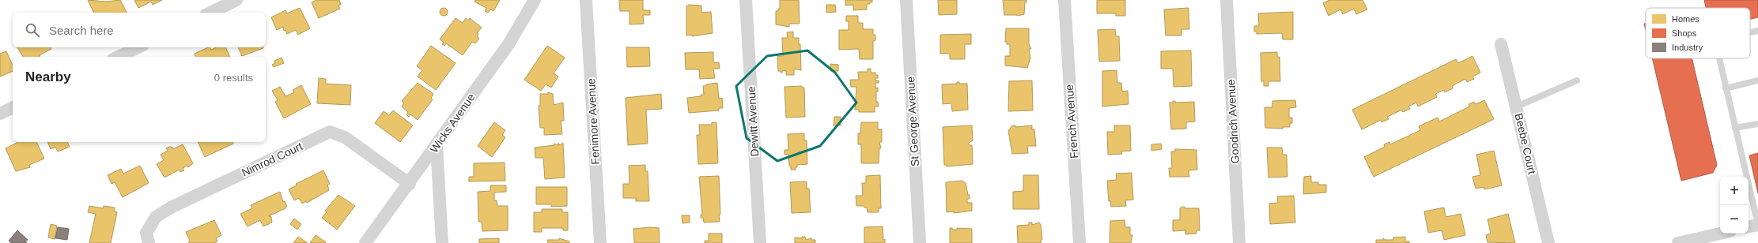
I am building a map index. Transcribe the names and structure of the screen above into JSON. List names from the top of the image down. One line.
{"streets":{"street":["Fenimore Avenue","Dewitt Avenue","St George Avenue","French Avenue","Goodrich Avenue","Wicks Avenue","Beebe Court","Nimrod Court"]},"crossings":[["Wicks Avenue","Nimrod Court"]],"legend":["Homes","Shops","Industry"],"page":{"search":"Search here","heading":["Nearby","0 results"],"map_buttons":["+","−"]}}
